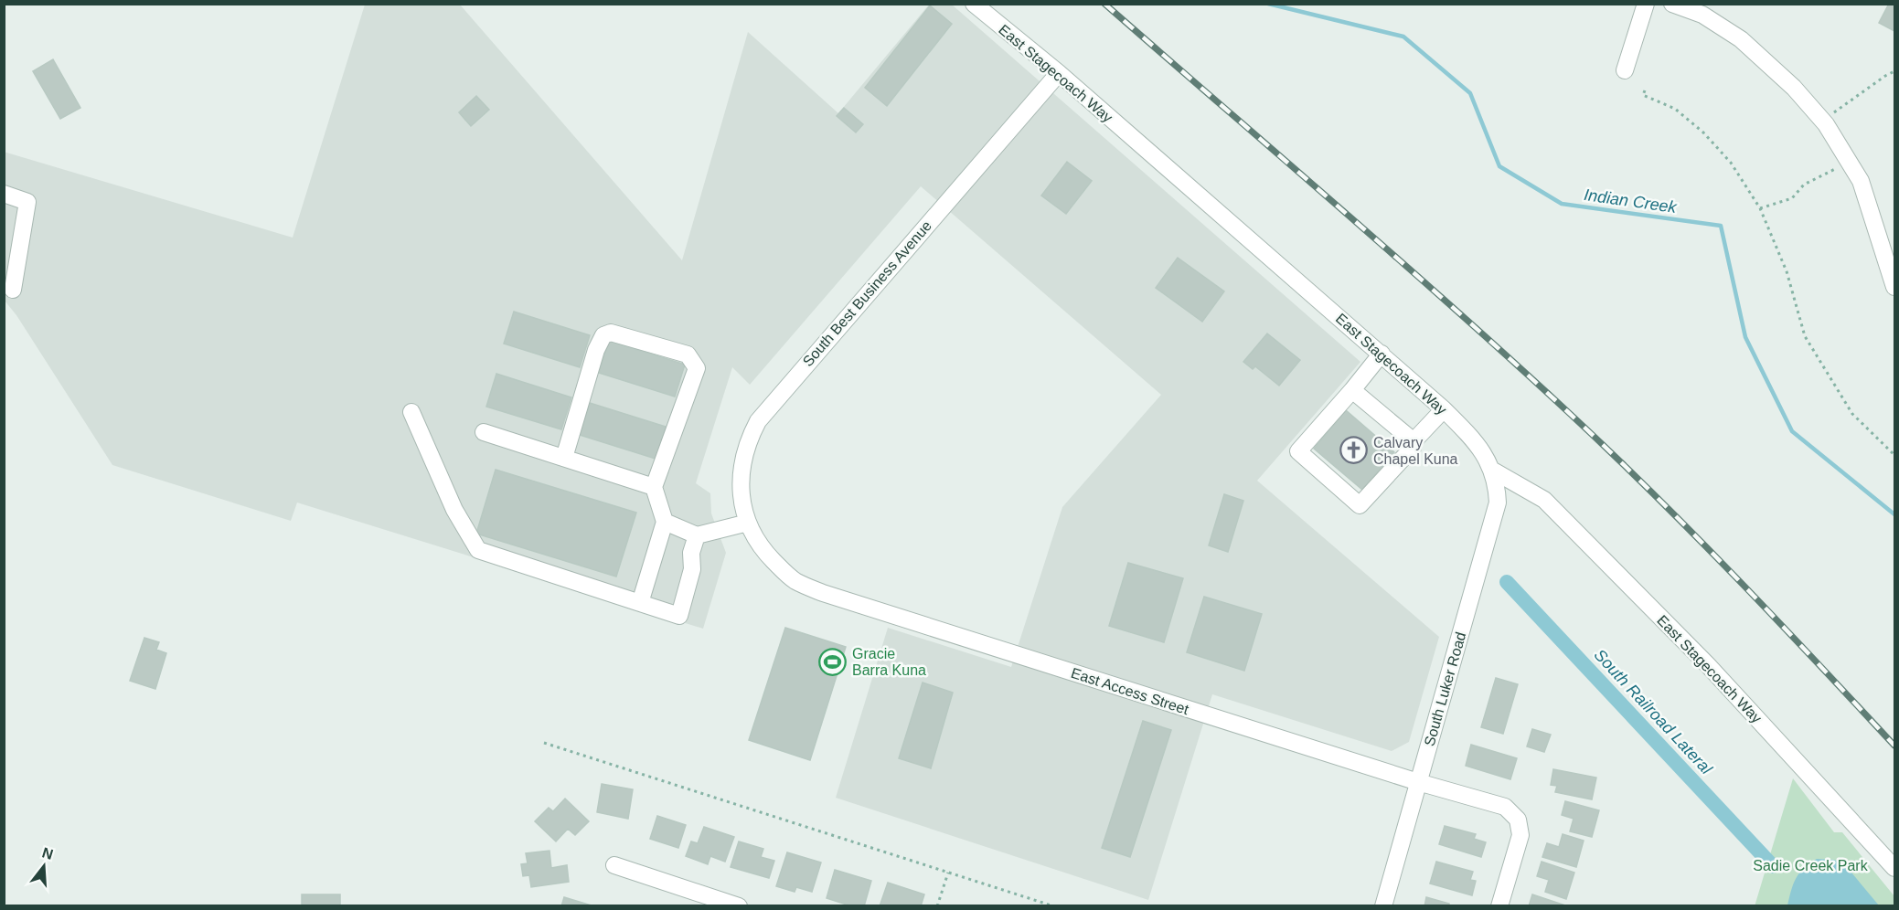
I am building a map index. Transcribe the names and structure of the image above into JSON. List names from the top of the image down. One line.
{"streets":{"street":["East Stagecoach Way","South Best Business Avenue","South Luker Road","East Access Street"]},"crossings":[["East Stagecoach Way","South Best Business Avenue"],["East Stagecoach Way","South Luker Road"],["South Best Business Avenue","East Access Street"],["South Luker Road","East Access Street"]],"water":["Indian Creek","South Railroad Lateral"],"parks":["Sadie Creek Park"],"places":{"church":["Calvary Chapel Kuna"],"sports":["Gracie Barra Kuna"]},"north":"top"}
